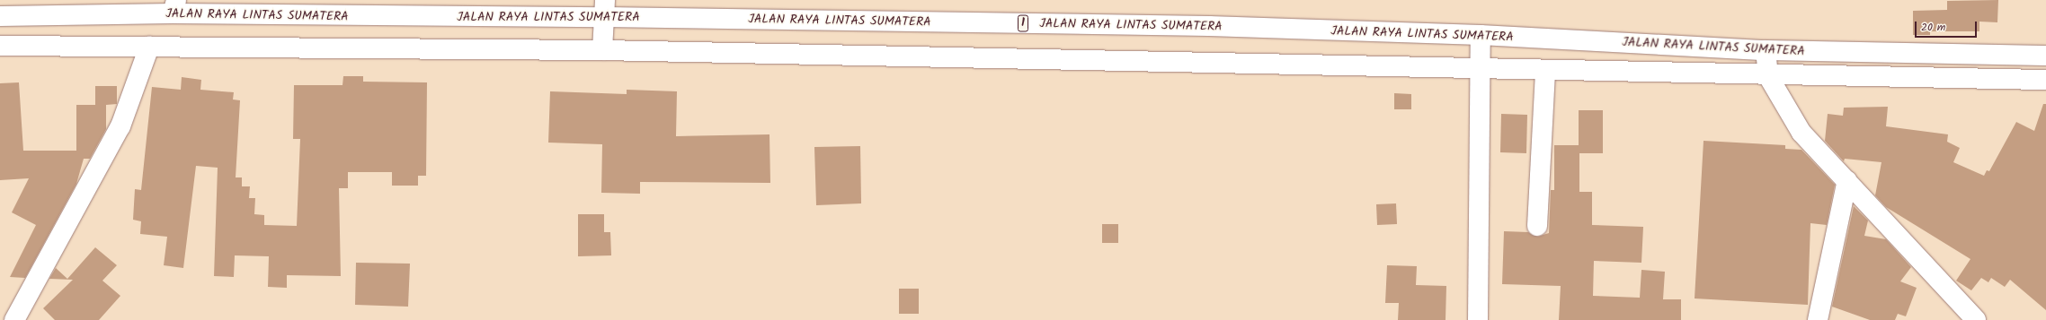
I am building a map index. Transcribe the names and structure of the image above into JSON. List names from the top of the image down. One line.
{"streets":{"main road":["JALAN RAYA LINTAS SUMATERA","1"]},"scale_bar":"20 m"}
